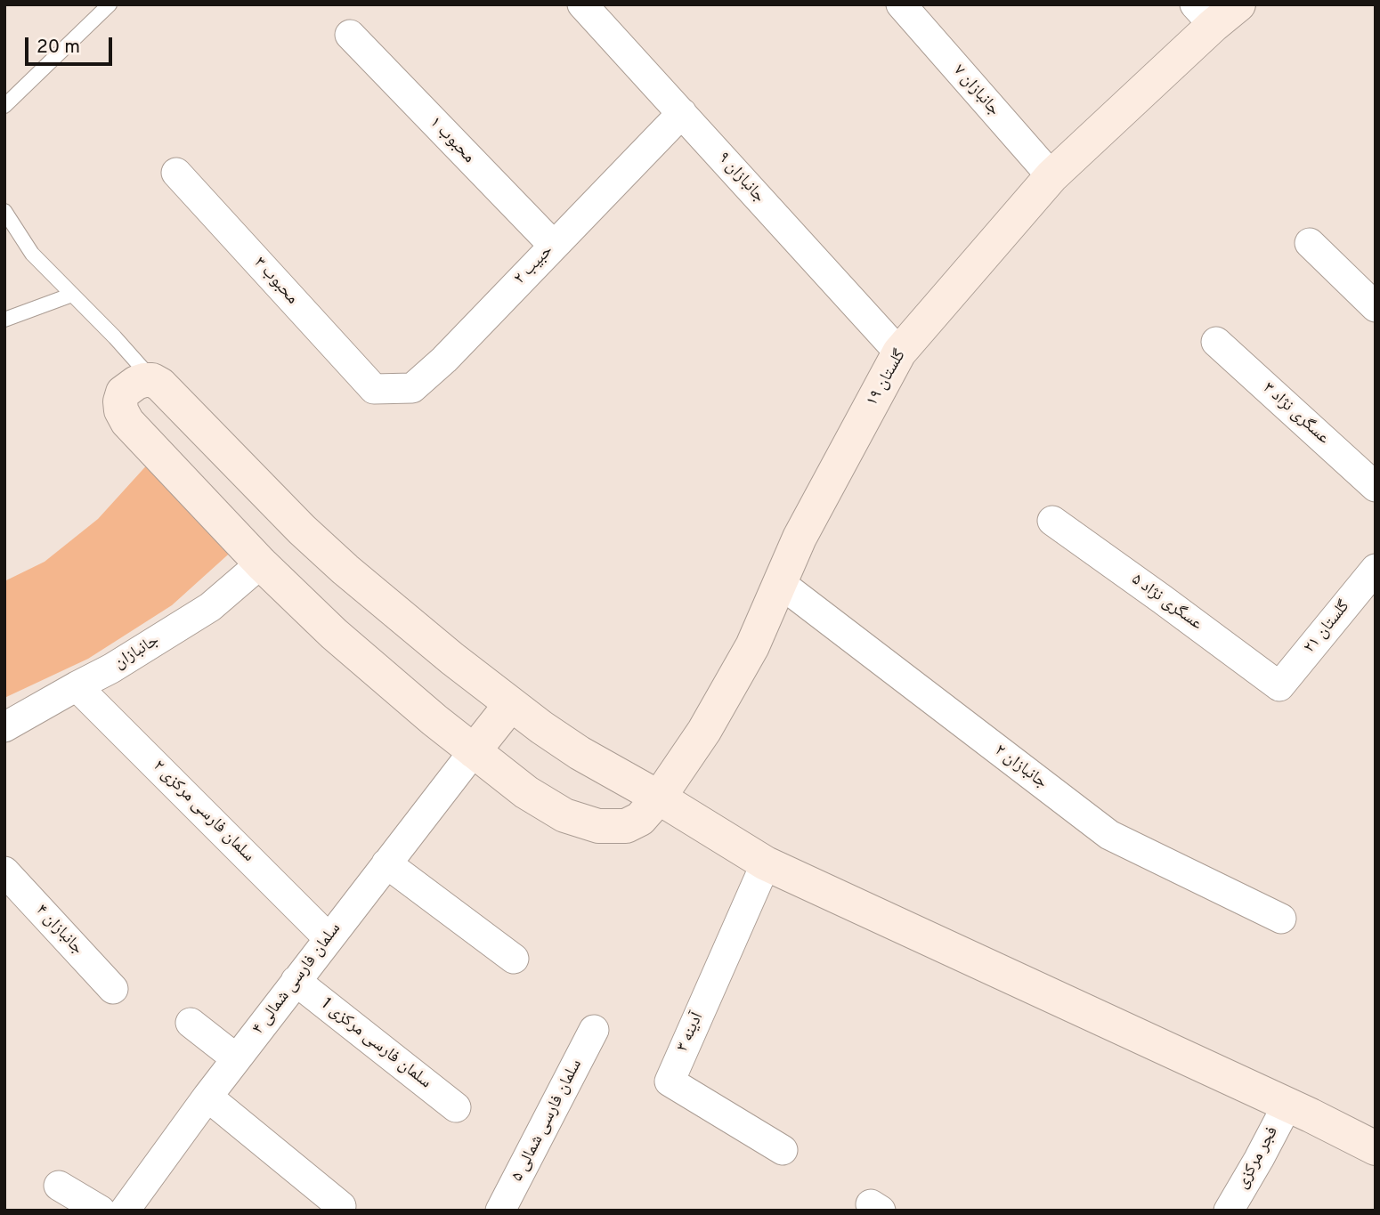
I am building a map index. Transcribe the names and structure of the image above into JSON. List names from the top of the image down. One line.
{"streets":{"main road":["گلستان ۱۹"],"street":["جانبازان ۷","محبوب ۱","جانبازان ۹","حبیب ۲","محبوب ۳","عسگری نژاد ۳","عسگری نژاد ۵","گلستان ۲۱","جانبازان","جانبازان ۲","سلمان فارسی مرکزی ۲","جانبازان ۴","سلمان فارسی شمالی ۴","آدینه ۳","سلمان فارسی مرکزی 1","سلمان فارسی شمالی ۵","فجر مرکزی"]},"crossings":[["جانبازان ۷","گلستان ۱۹"],["محبوب ۱","حبیب ۲"],["جانبازان ۹","حبیب ۲"],["جانبازان ۹","گلستان ۱۹"],["حبیب ۲","محبوب ۳"],["گلستان ۱۹","جانبازان"],["گلستان ۱۹","جانبازان ۲"],["گلستان ۱۹","سلمان فارسی شمالی ۴"],["عسگری نژاد ۵","گلستان ۲۱"],["جانبازان","سلمان فارسی مرکزی ۲"],["سلمان فارسی مرکزی ۲","سلمان فارسی شمالی ۴"],["سلمان فارسی شمالی ۴","سلمان فارسی مرکزی 1"]],"scale_bar":"20 m"}
